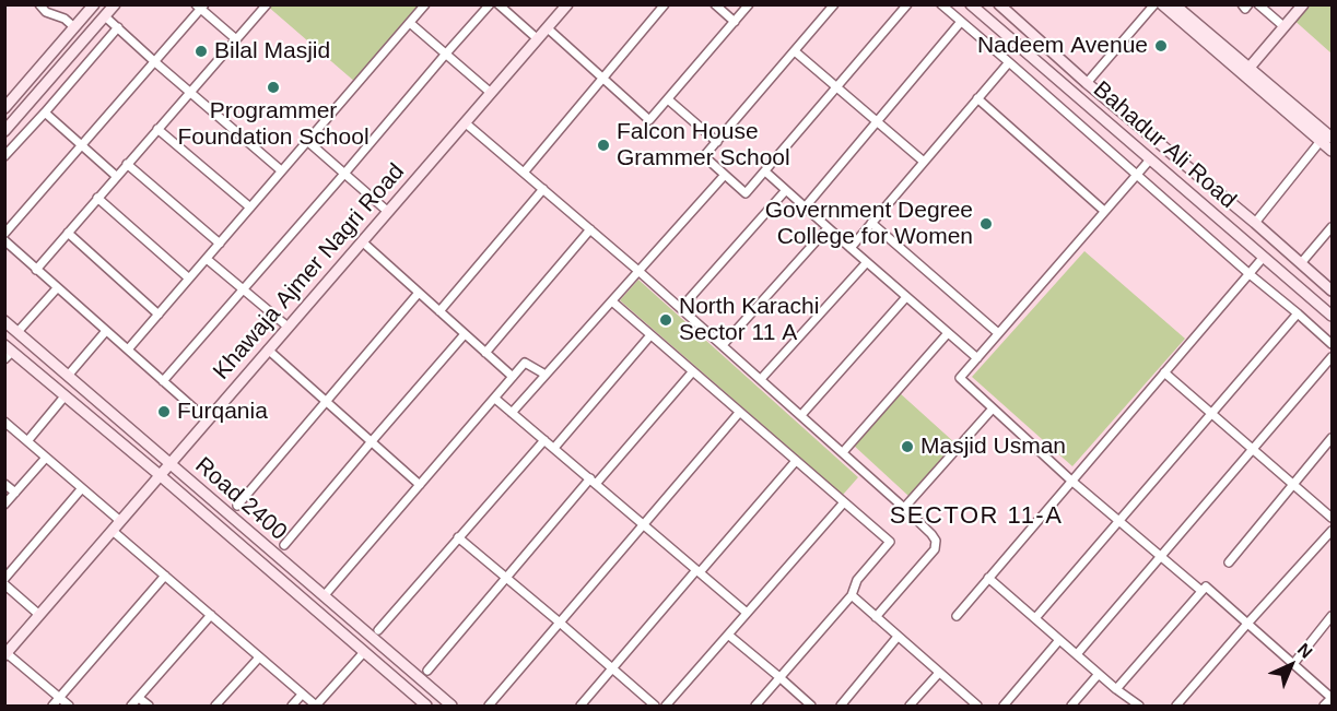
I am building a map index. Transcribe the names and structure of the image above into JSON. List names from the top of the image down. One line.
{"streets":{"main road":["Bahadur Ali Road","Khawaja Ajmer Nagri Road","Road 2400"]},"crossings":[["Khawaja Ajmer Nagri Road","Road 2400"]],"districts":["SECTOR 11-A"],"places":["Nadeem Avenue","Bilal Masjid","Programmer Foundation School","Falcon House Grammer School","Government Degree College for Women","North Karachi Sector 11 A","Furqania","Masjid Usman"],"north":"top right"}
